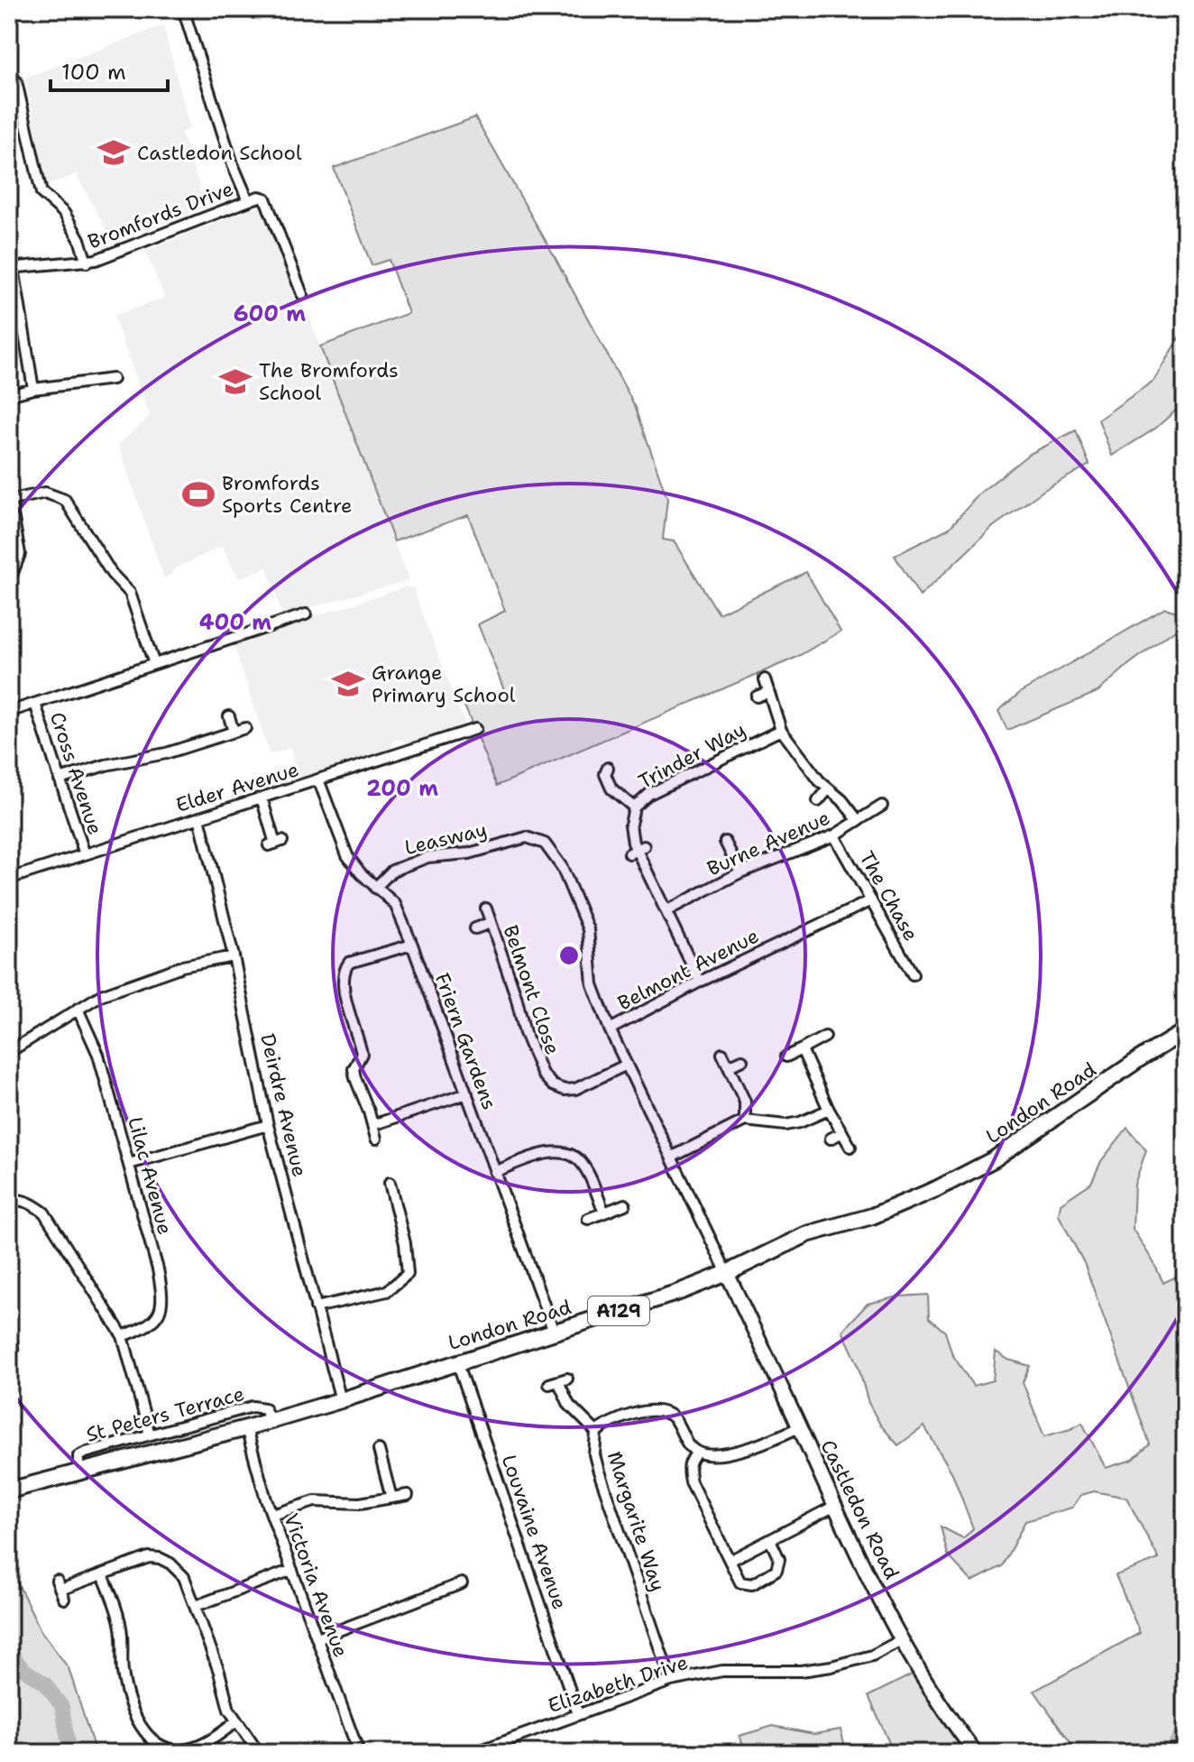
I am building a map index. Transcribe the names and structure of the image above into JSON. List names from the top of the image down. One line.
{"streets":{"main road":["London Road","A129"],"street":["Bromfords Drive","Trinder Way","Cross Avenue","Elder Avenue","Leasway","Burne Avenue","The Chase","Belmont Avenue","Belmont Close","Friern Gardens","Deirdre Avenue","Lilac Avenue","St Peters Terrace","Castledon Road","Margarite Way","Louvaine Avenue","Victoria Avenue","Elizabeth Drive"]},"crossings":[["Trinder Way","Burne Avenue"],["Trinder Way","Belmont Avenue"],["Cross Avenue","Elder Avenue"],["Elder Avenue","Friern Gardens"],["Elder Avenue","Deirdre Avenue"],["Leasway","Belmont Avenue"],["Leasway","Friern Gardens"],["Burne Avenue","The Chase"],["The Chase","Belmont Avenue"],["Belmont Avenue","Belmont Close"],["Belmont Avenue","London Road"],["Belmont Avenue","Castledon Road"],["Friern Gardens","London Road"],["London Road","Deirdre Avenue"],["London Road","St Peters Terrace"],["London Road","Castledon Road"],["London Road","Louvaine Avenue"],["London Road","Victoria Avenue"],["Castledon Road","Elizabeth Drive"],["Margarite Way","Elizabeth Drive"],["Louvaine Avenue","Elizabeth Drive"]],"places":{"school or university":["Castledon School","The Bromfords School","Grange Primary School"],"sports":["Bromfords Sports Centre"]},"scale_bar":"100 m","rings":["600 m","400 m","200 m"]}
